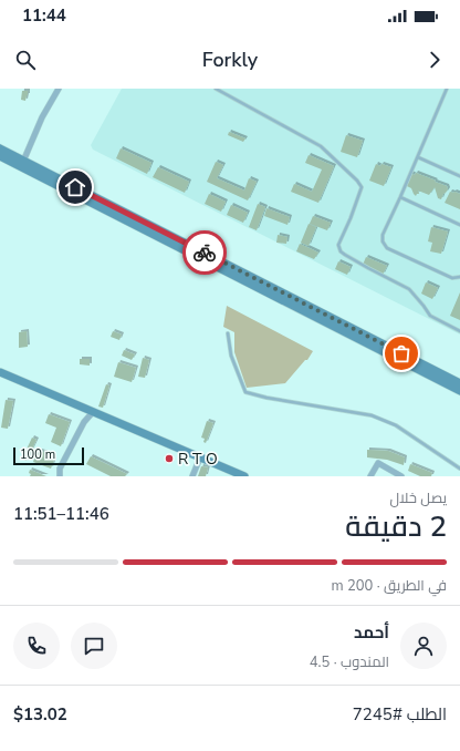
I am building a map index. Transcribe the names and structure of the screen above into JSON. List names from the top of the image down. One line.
{"places":["R T O"],"scale_bar":"100 m","page":{"status":"11:44","header":"Forkly","scale":"100 m","heading":["2 دقيقة","يصل خلال","11:46–11:51"],"panel":["أحمد","المندوب · 4.5","الطلب #7245","$13.02"],"bar":"في الطريق · 200 m"}}
